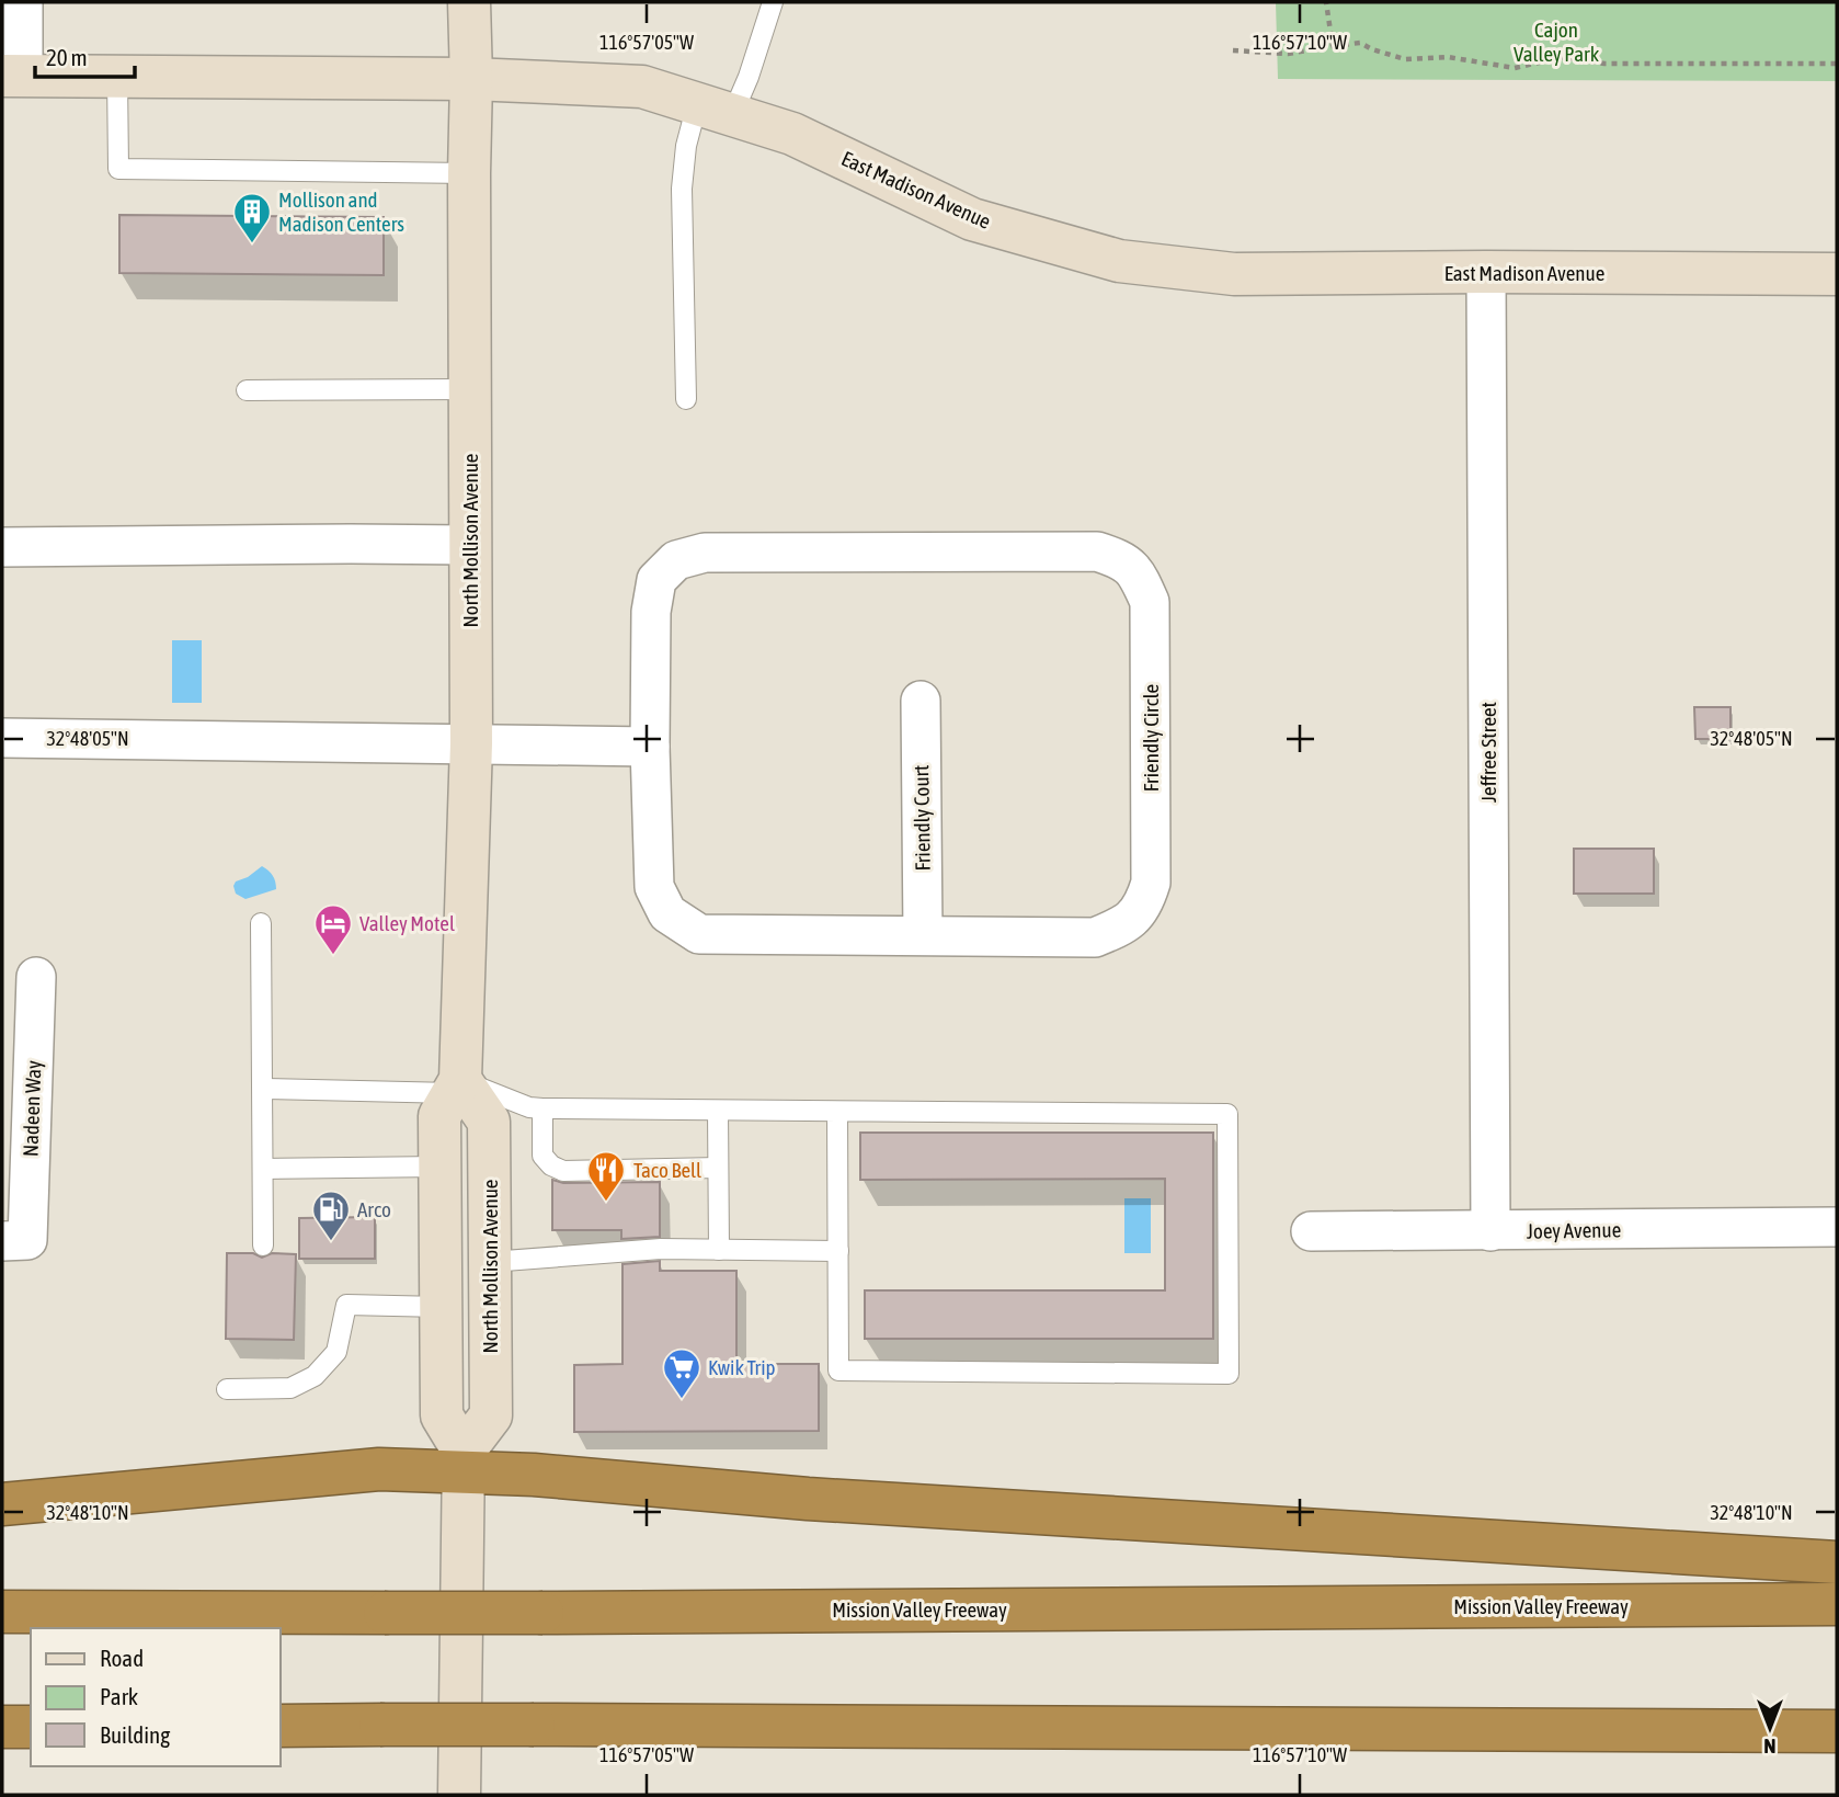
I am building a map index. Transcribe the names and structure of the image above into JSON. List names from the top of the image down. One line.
{"streets":{"highway":["Mission Valley Freeway"],"main road":["East Madison Avenue","North Mollison Avenue"],"street":["Friendly Circle","Jeffree Street","Friendly Court","Nadeen Way","Joey Avenue"]},"crossings":[["East Madison Avenue","North Mollison Avenue"],["East Madison Avenue","Jeffree Street"],["Friendly Circle","Friendly Court"],["Jeffree Street","Joey Avenue"]],"parks":["Cajon Valley Park"],"places":{"building":["Mollison and Madison Centers"],"hotel":["Valley Motel"],"restaurant":["Taco Bell"],"fuel station":["Arco"],"supermarket":["Kwik Trip"]},"legend":["Road","Park","Building"],"scale_bar":"20 m","north":"bottom","coordinates":["116°57'05\"W","116°57'10\"W","32°48'05\"N","32°48'10\"N"]}
